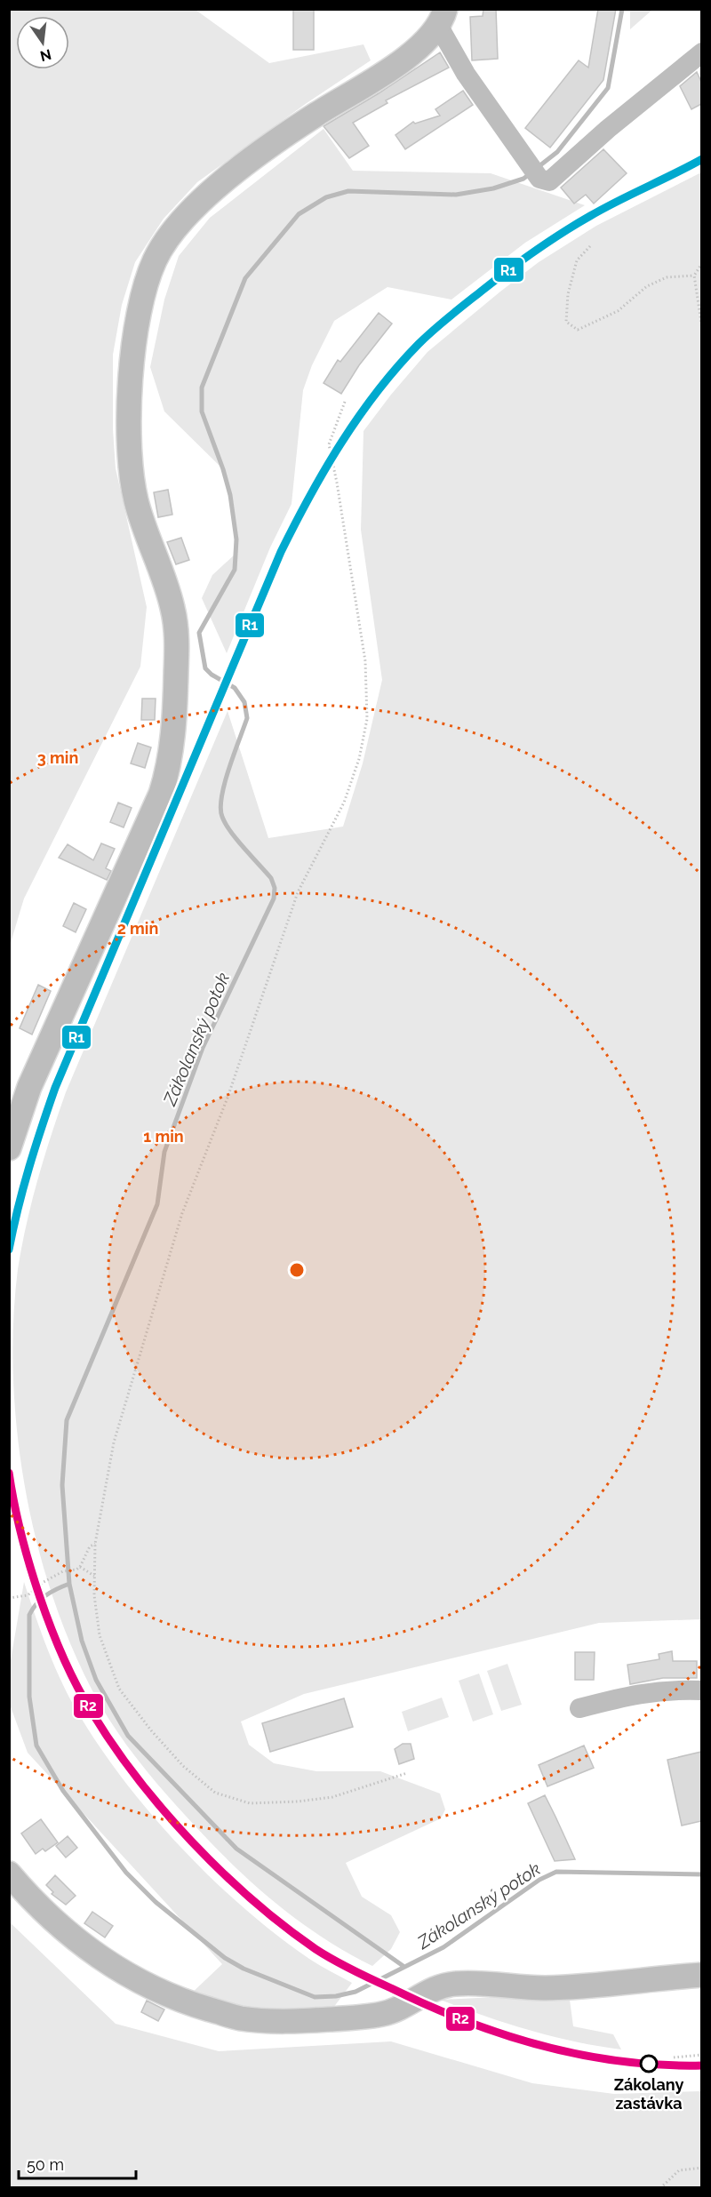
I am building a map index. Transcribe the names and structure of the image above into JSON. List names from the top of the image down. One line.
{"water":["Zákolanský potok"],"places":["Zákolany zastávka"],"lines":["transit line R1","transit line R2"],"scale_bar":"50 m","north":"bottom","rings":["3 min","2 min","1 min"]}
